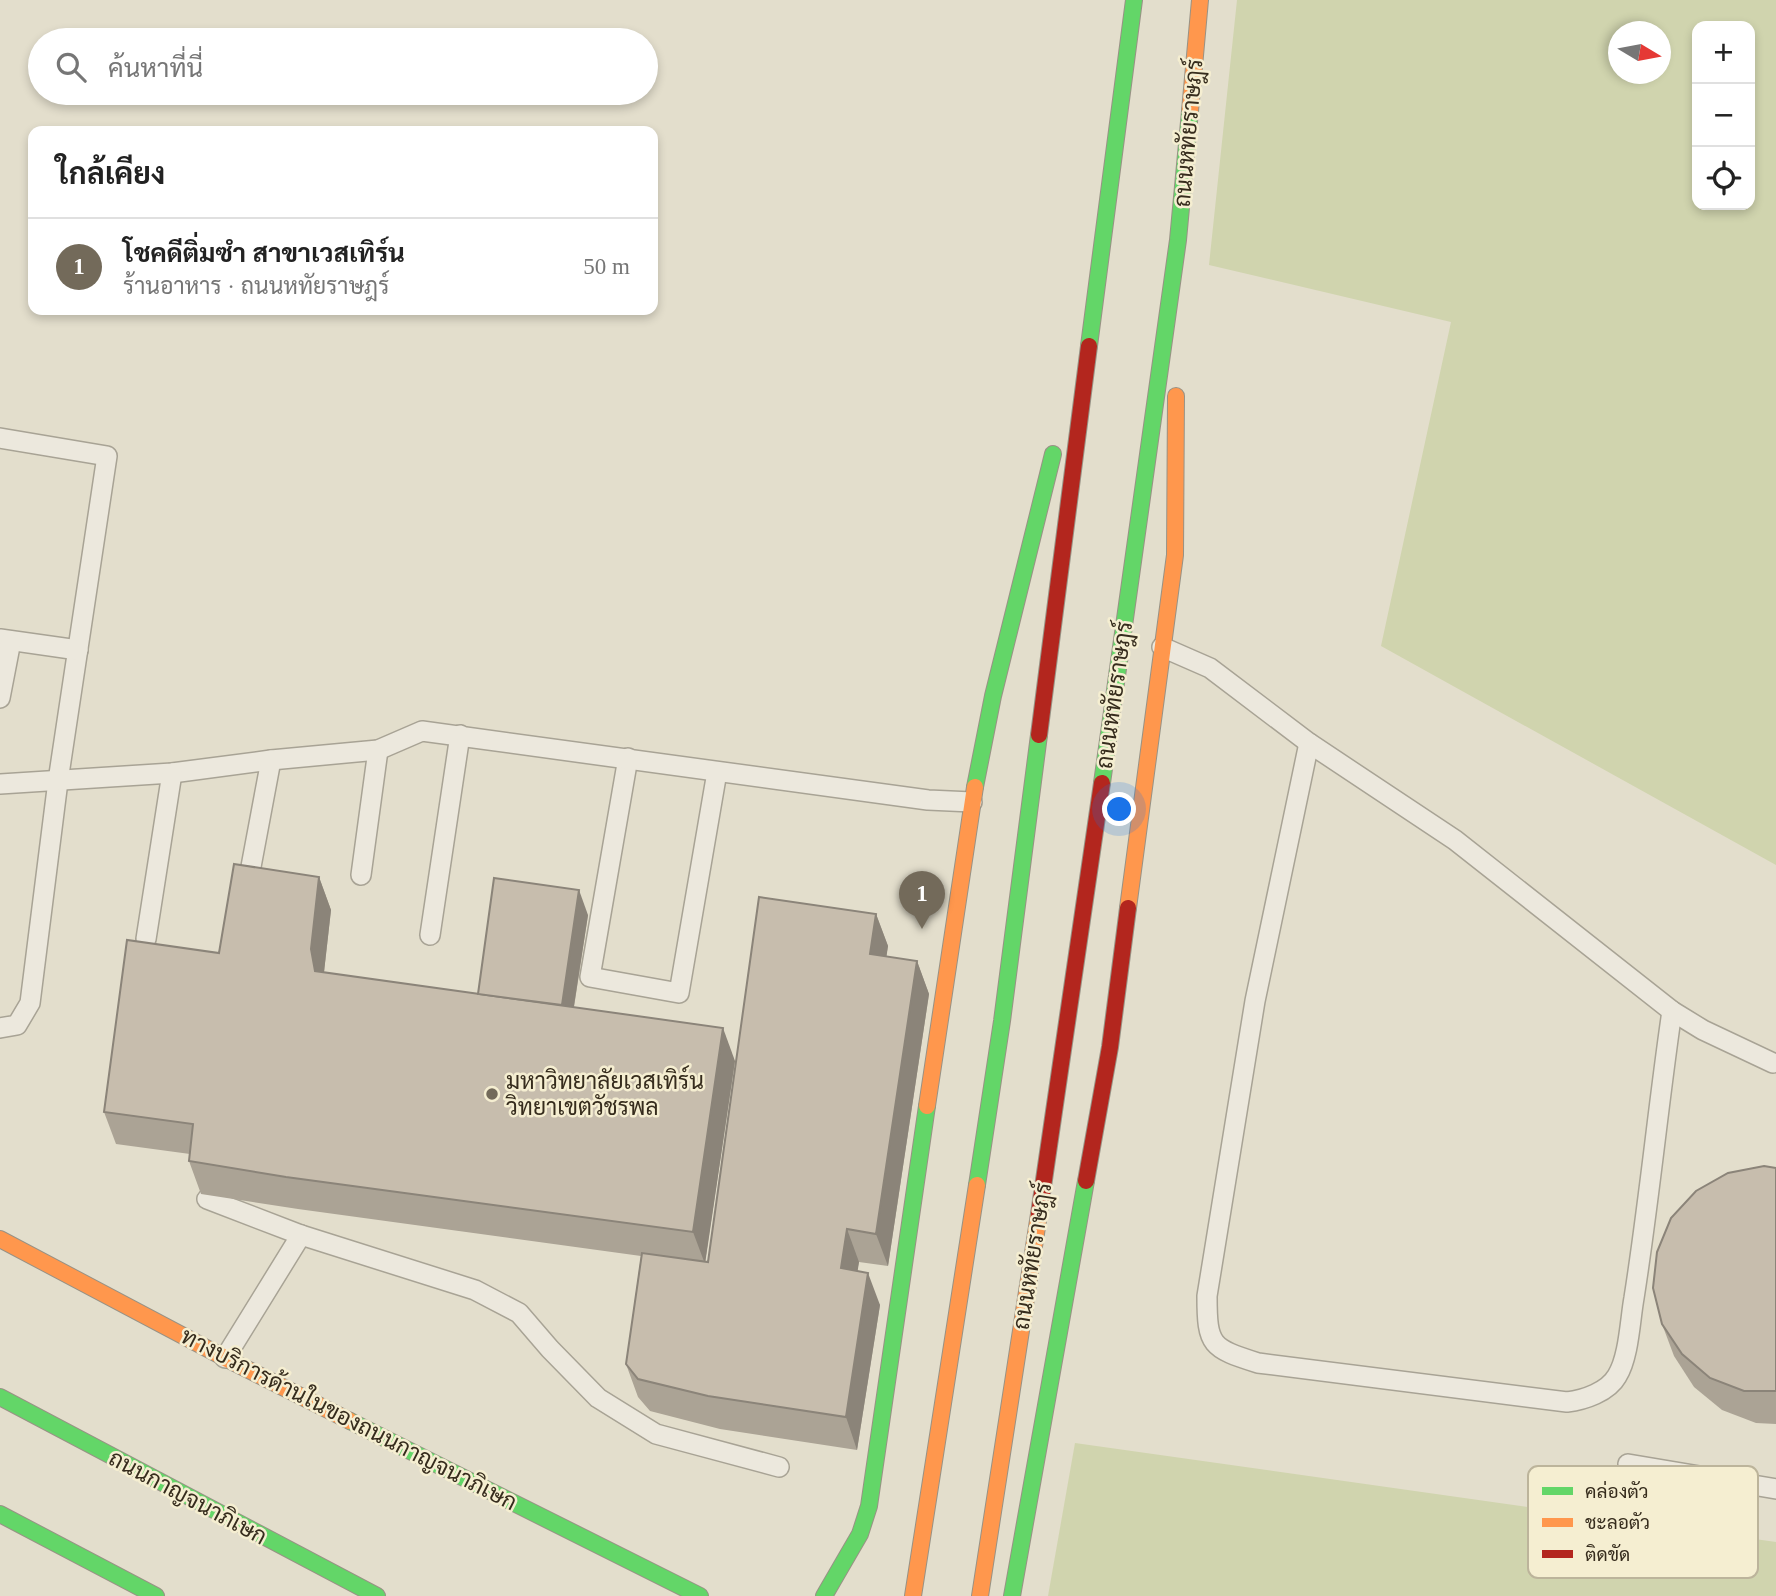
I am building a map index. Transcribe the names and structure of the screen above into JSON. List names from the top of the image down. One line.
{"streets":{"main road":["ถนนหทัยราษฎร์","ทางบริการด้านในของถนนกาญจนาภิเษก","ถนนกาญจนาภิเษก"]},"places":["มหาวิทยาลัยเวสเทิร์น วิทยาเขตวัชรพล"],"legend":["คล่องตัว","ชะลอตัว","ติดขัด"],"north":"right","page":{"map_buttons":["+","−"],"search":"ค้นหาที่นี่","heading":"ใกล้เคียง","list":[{"mark":"1","name":"โชคดีติ่มซำ สาขาเวสเทิร์น","note":"ร้านอาหาร · ถนนหทัยราษฎร์","value":"50 m"}],"pins":"1"}}
